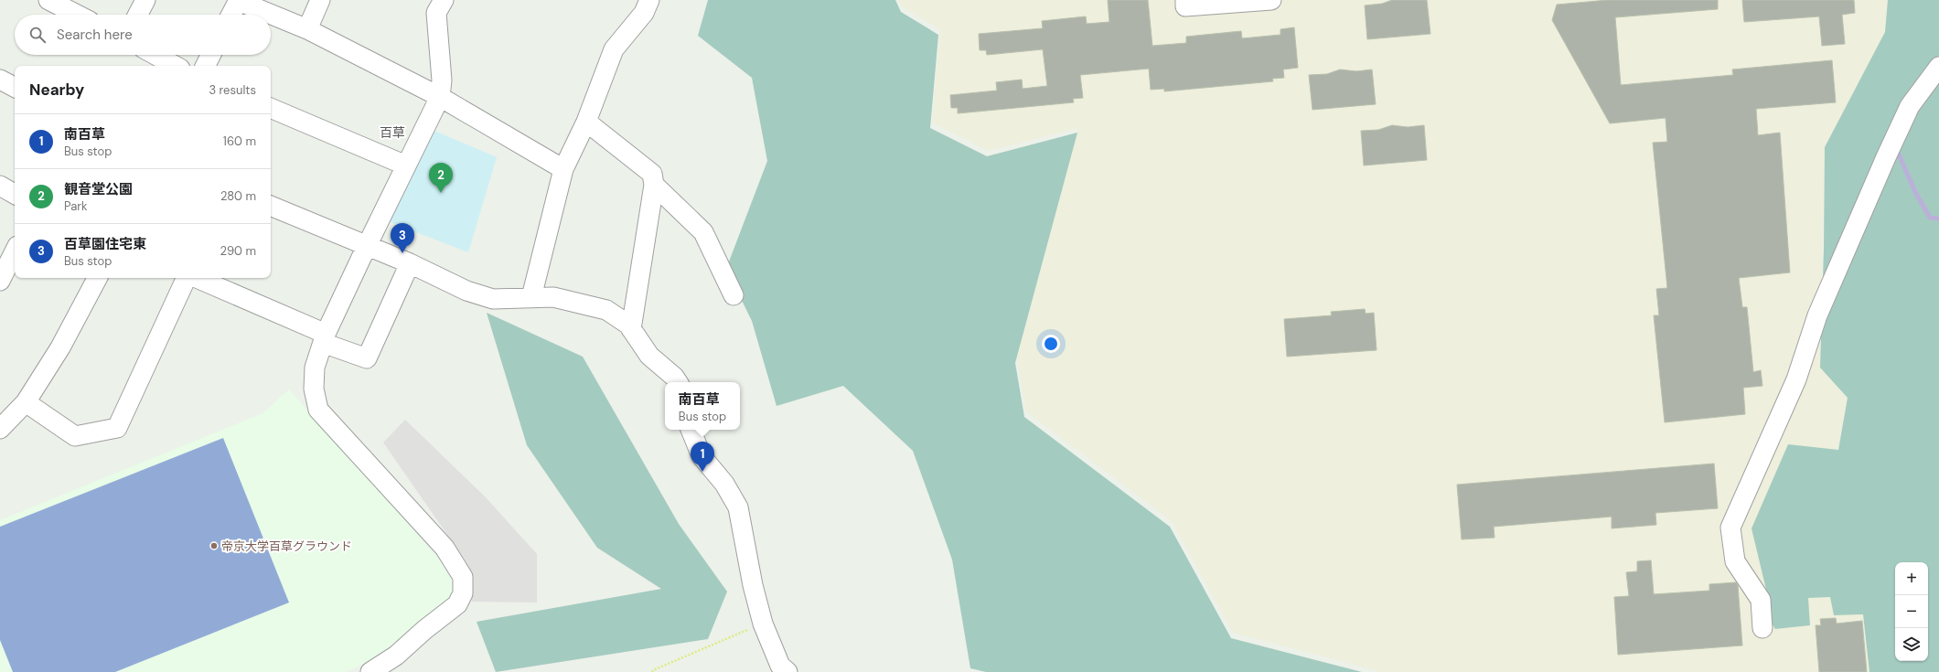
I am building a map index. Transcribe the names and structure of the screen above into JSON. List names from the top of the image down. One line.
{"districts":["百草"],"places":["帝京大学百草グラウンド"],"page":{"search":"Search here","heading":["Nearby","3 results"],"list":[{"mark":"1","name":"南百草","note":"Bus stop","value":"160 m"},{"mark":"2","name":"観音堂公園","note":"Park","value":"280 m"},{"mark":"3","name":"百草園住宅東","note":"Bus stop","value":"290 m"}],"pins":["2","3","1"],"popup":["南百草","Bus stop"],"map_buttons":["+","−"]}}
